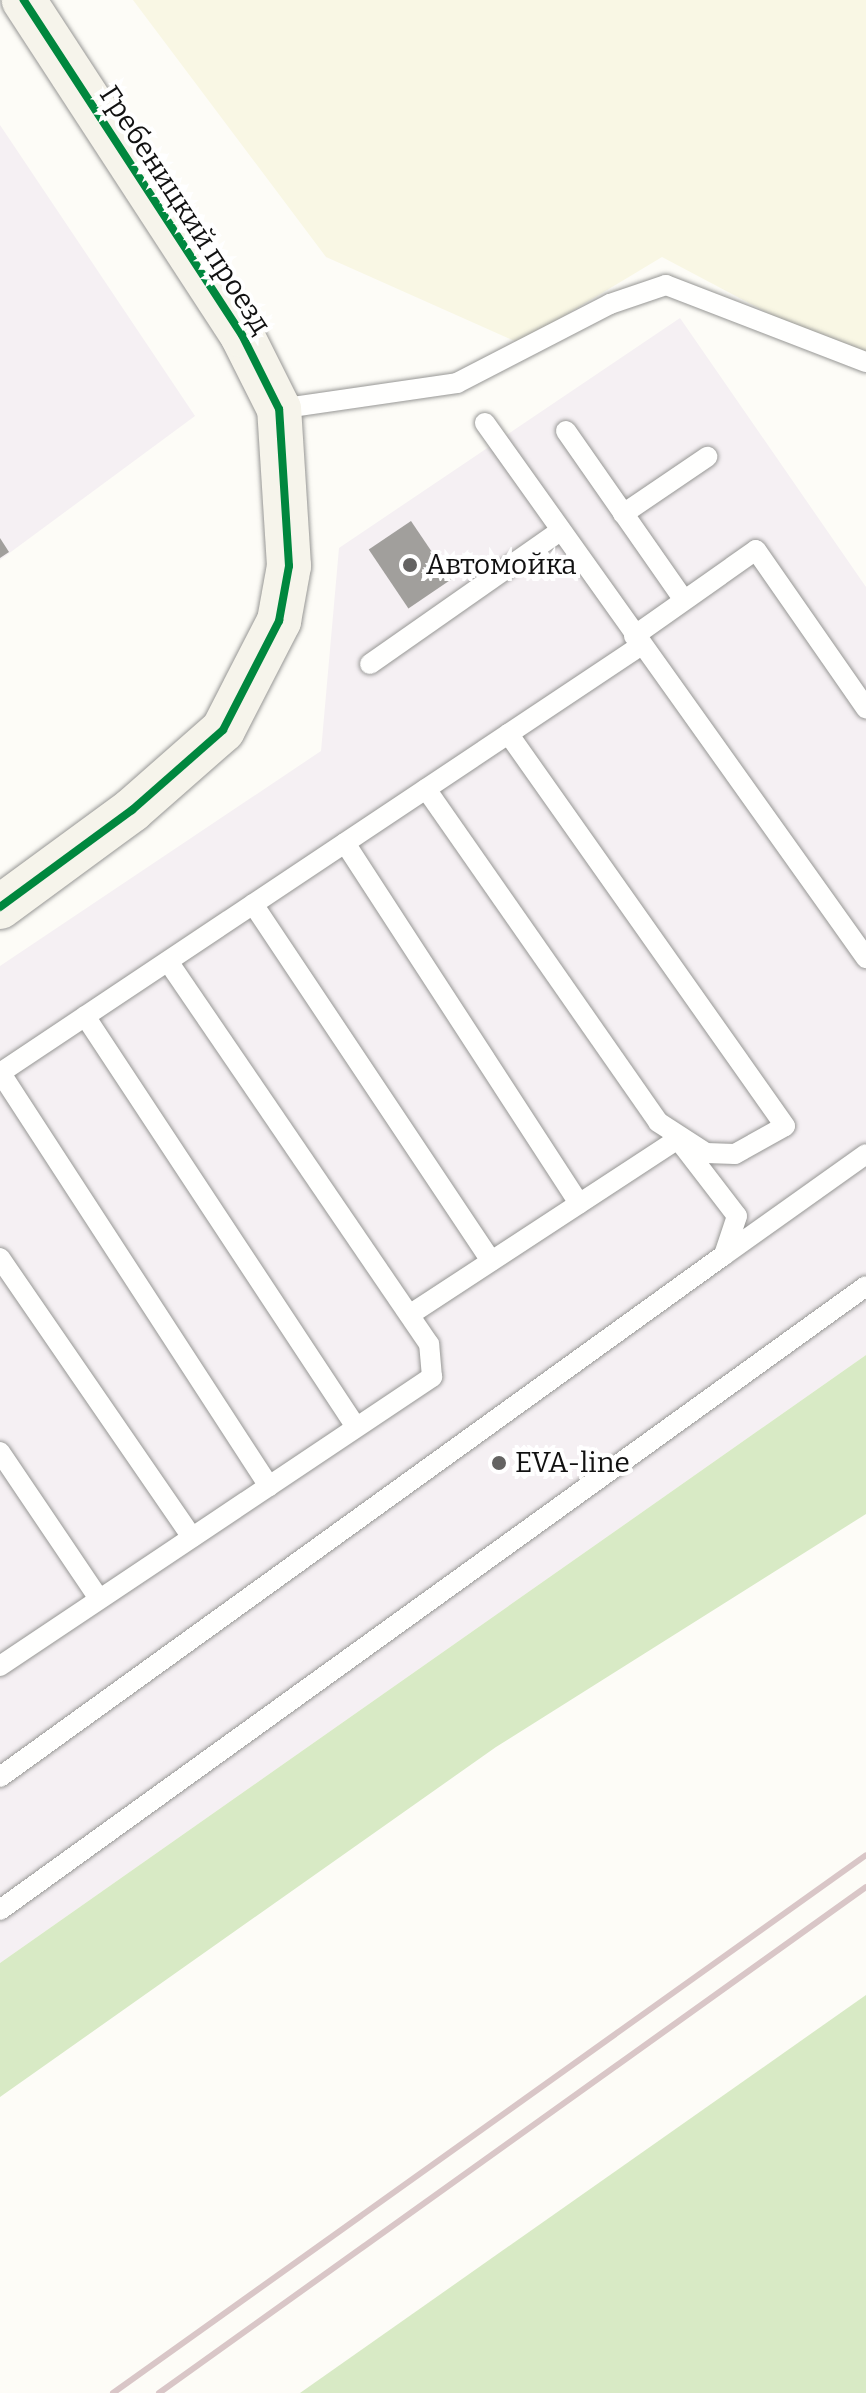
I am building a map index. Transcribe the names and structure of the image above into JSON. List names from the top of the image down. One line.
{"streets":{"street":["Гребеницкий проезд"]},"places":["Автомойка","EVA-line"]}
